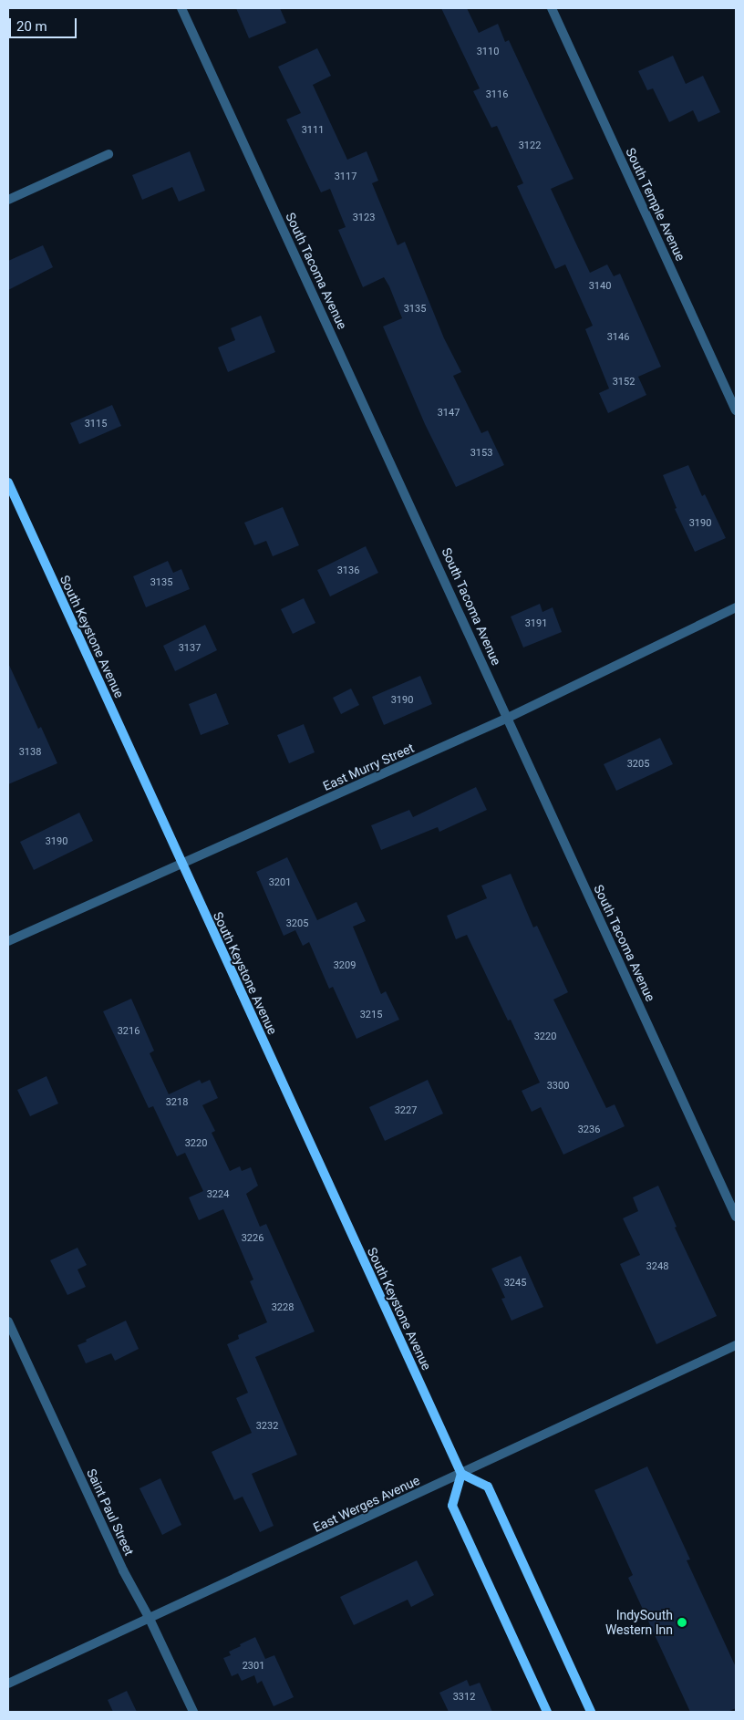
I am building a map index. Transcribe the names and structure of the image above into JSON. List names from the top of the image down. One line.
{"streets":{"main road":["South Keystone Avenue"],"street":["South Temple Avenue","South Tacoma Avenue","East Murry Street","East Werges Avenue","Saint Paul Street"]},"crossings":[["South Tacoma Avenue","East Murry Street"],["South Keystone Avenue","East Murry Street"],["South Keystone Avenue","East Werges Avenue"],["East Werges Avenue","Saint Paul Street"]],"places":["IndySouth Western Inn"],"house_numbers":["3110","3116","3111","3122","3117","3123","3140","3135","3146","3152","3147","3115","3153","3190","3136","3135","3191","3137","3190","3138","3205","3190","3201","3205","3209","3215","3216","3220","3300","3218","3227","3236","3220","3224","3226","3248","3245","3228","3232","2301","3312"],"scale_bar":"20 m"}
